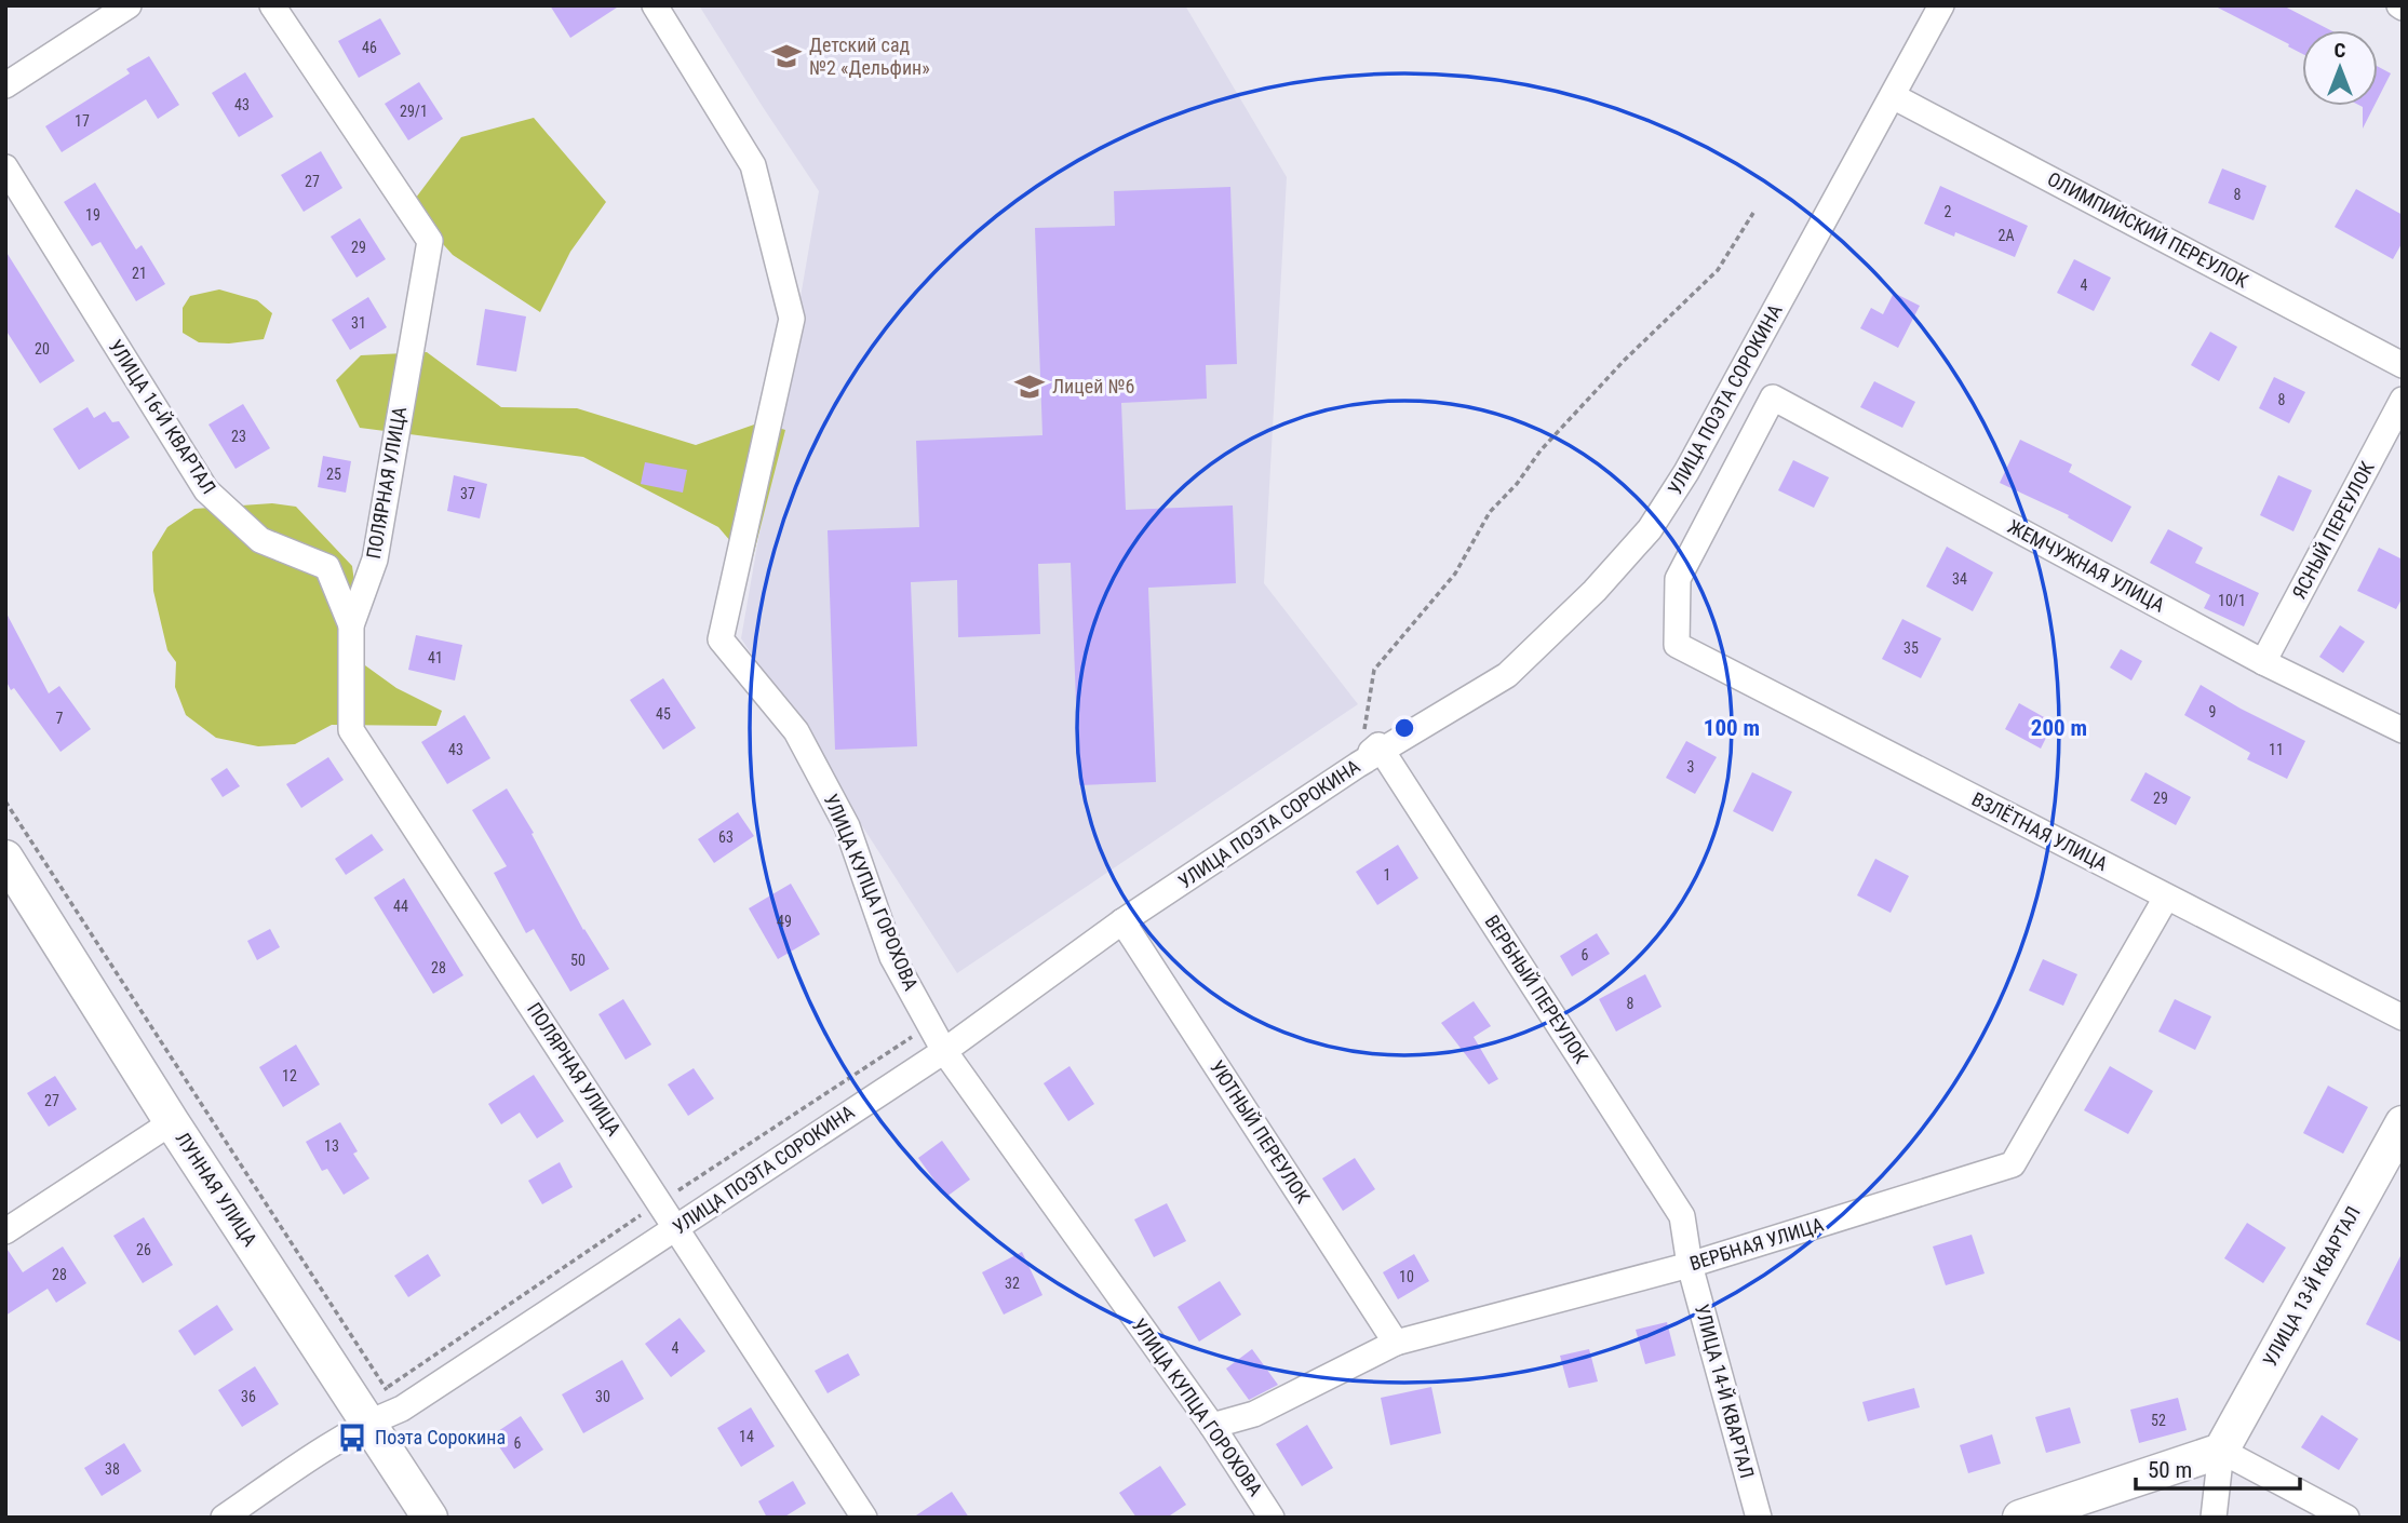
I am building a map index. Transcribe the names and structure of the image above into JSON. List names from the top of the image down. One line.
{"streets":{"street":["ОЛИМПИЙСКИЙ ПЕРЕУЛОК","УЛИЦА ПОЭТА СОРОКИНА","УЛИЦА 16-Й КВАРТАЛ","ПОЛЯРНАЯ УЛИЦА","ЯСНЫЙ ПЕРЕУЛОК","ЖЕМЧУЖНАЯ УЛИЦА","ВЗЛЁТНАЯ УЛИЦА","УЛИЦА КУПЦА ГОРОХОВА","ВЕРБНЫЙ ПЕРЕУЛОК","УЮТНЫЙ ПЕРЕУЛОК","ЛУННАЯ УЛИЦА","ВЕРБНАЯ УЛИЦА","УЛИЦА 13-Й КВАРТАЛ","УЛИЦА 14-Й КВАРТАЛ"]},"crossings":[["ОЛИМПИЙСКИЙ ПЕРЕУЛОК","УЛИЦА ПОЭТА СОРОКИНА"],["УЛИЦА ПОЭТА СОРОКИНА","ПОЛЯРНАЯ УЛИЦА"],["УЛИЦА ПОЭТА СОРОКИНА","УЛИЦА КУПЦА ГОРОХОВА"],["УЛИЦА ПОЭТА СОРОКИНА","ВЕРБНЫЙ ПЕРЕУЛОК"],["УЛИЦА ПОЭТА СОРОКИНА","УЮТНЫЙ ПЕРЕУЛОК"],["УЛИЦА ПОЭТА СОРОКИНА","ЛУННАЯ УЛИЦА"],["УЛИЦА 16-Й КВАРТАЛ","ПОЛЯРНАЯ УЛИЦА"],["ЯСНЫЙ ПЕРЕУЛОК","ЖЕМЧУЖНАЯ УЛИЦА"],["ЖЕМЧУЖНАЯ УЛИЦА","ВЗЛЁТНАЯ УЛИЦА"],["ВЗЛЁТНАЯ УЛИЦА","ВЕРБНАЯ УЛИЦА"],["УЛИЦА КУПЦА ГОРОХОВА","ВЕРБНАЯ УЛИЦА"],["ВЕРБНЫЙ ПЕРЕУЛОК","ВЕРБНАЯ УЛИЦА"],["ВЕРБНЫЙ ПЕРЕУЛОК","УЛИЦА 14-Й КВАРТАЛ"],["УЮТНЫЙ ПЕРЕУЛОК","ВЕРБНАЯ УЛИЦА"],["ВЕРБНАЯ УЛИЦА","УЛИЦА 14-Й КВАРТАЛ"]],"places":{"school or university":["Детский сад №2 «Дельфин»","Лицей №6"],"bus stop":["Поэта Сорокина"]},"house_numbers":["46","43","29/1","17","27","8","2","19","2А","29","21","4","31","20","8","23","25","37","34","10/1","35","41","9","45","7","43","11","3","29","63","1","44","49","6","50","28","8","12","27","13","26","28","10","32","4","36","30","52","14","6","38"],"scale_bar":"50 m","north":"top","rings":["100 m","200 m"]}
